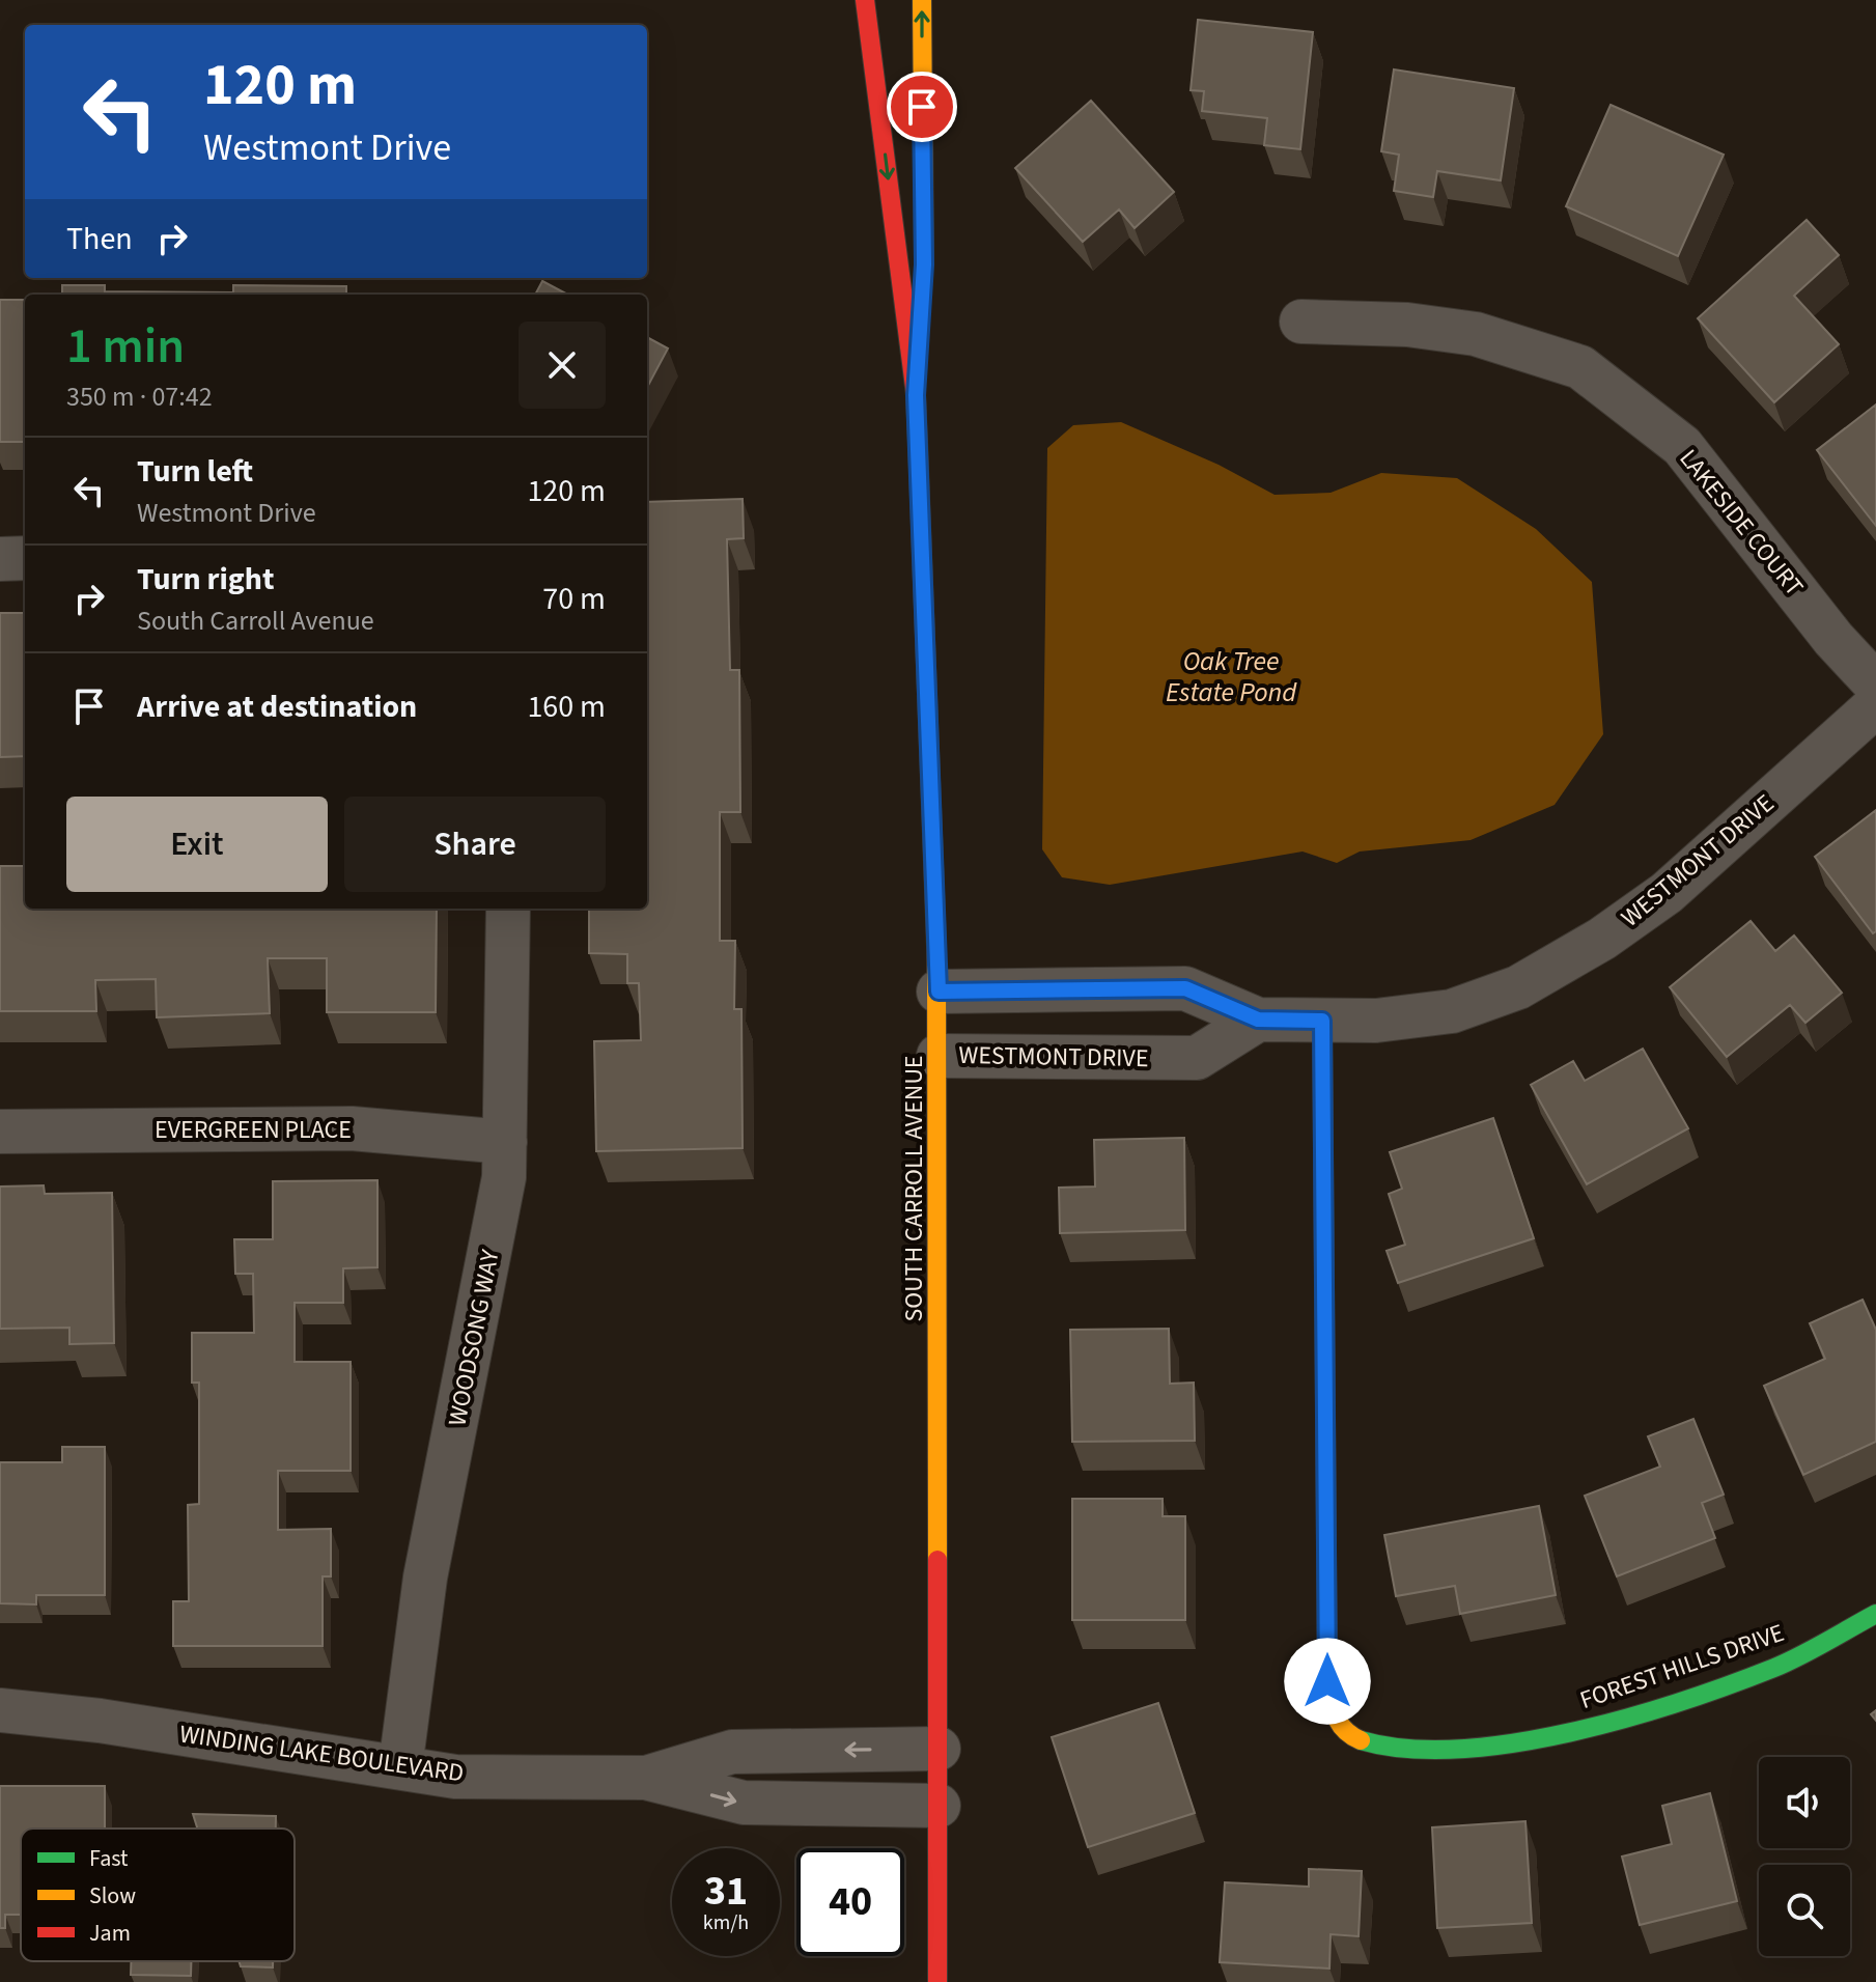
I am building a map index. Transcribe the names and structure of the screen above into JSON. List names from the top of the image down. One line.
{"streets":{"main road":["SOUTH CARROLL AVENUE","FOREST HILLS DRIVE"],"street":["LAKESIDE COURT","WESTMONT DRIVE","EVERGREEN PLACE","WOODSONG WAY","WINDING LAKE BOULEVARD"]},"crossings":[["WESTMONT DRIVE","SOUTH CARROLL AVENUE"],["WESTMONT DRIVE","FOREST HILLS DRIVE"],["EVERGREEN PLACE","WOODSONG WAY"],["SOUTH CARROLL AVENUE","WINDING LAKE BOULEVARD"],["WOODSONG WAY","WINDING LAKE BOULEVARD"]],"water":["Oak Tree Estate Pond"],"legend":["Fast","Slow","Jam"],"page":{"turn":["120 m","Westmont Drive"],"then":"Then","heading":["1 min","350 m · 07:42"],"list":[{"name":"Turn left","note":"Westmont Drive","value":"120 m"},{"name":"Turn right","note":"South Carroll Avenue","value":"70 m"},{"name":"Arrive at destination","value":"160 m"}],"buttons":["Exit","Share"],"speed":"31 km/h","limit":"40"}}
